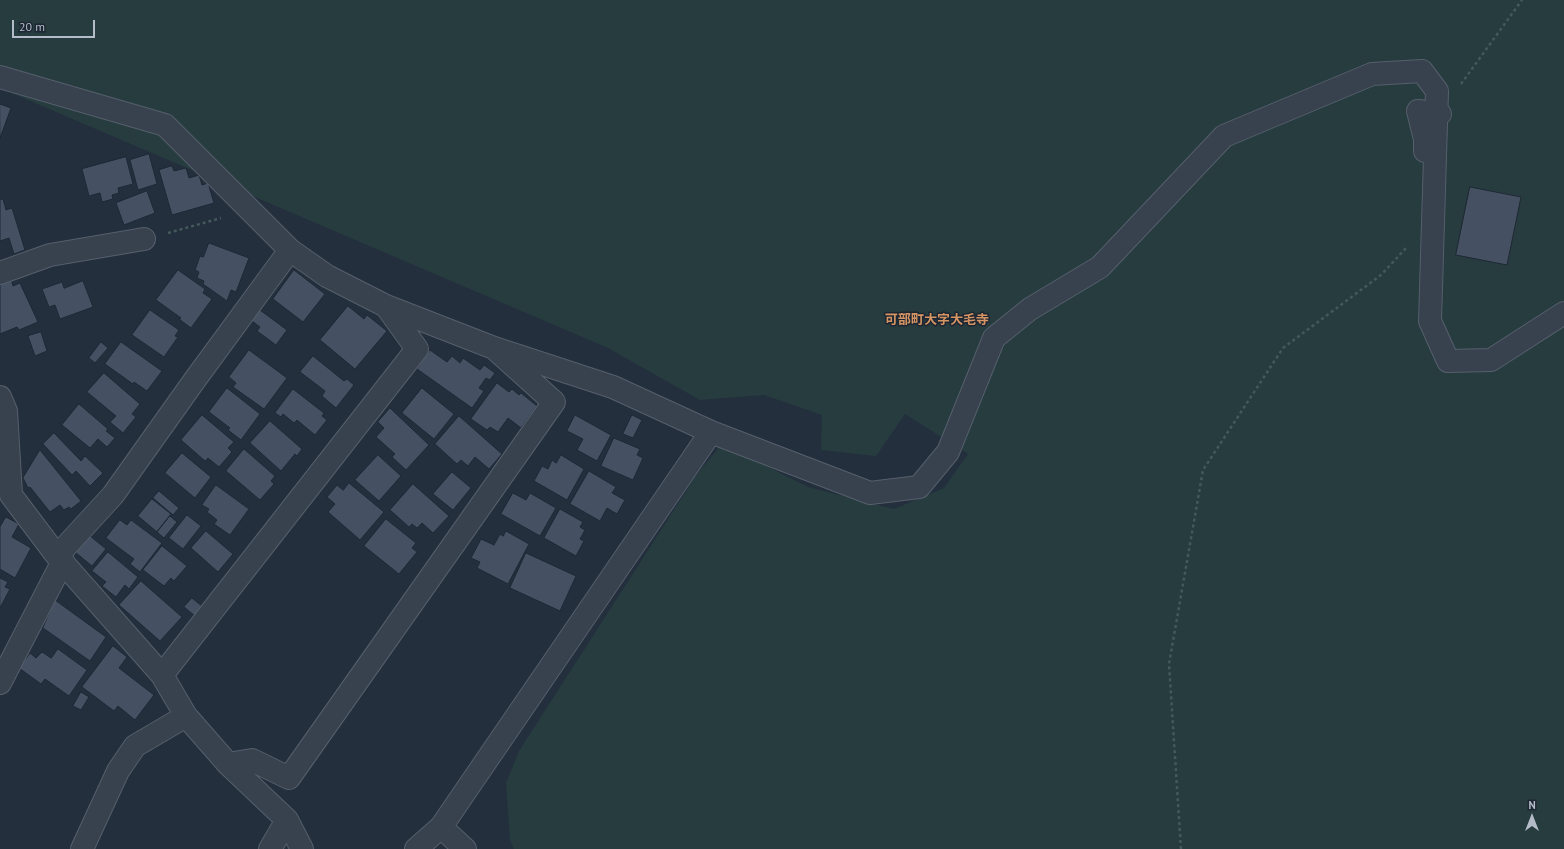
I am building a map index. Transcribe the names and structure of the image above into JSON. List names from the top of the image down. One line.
{"districts":["可部町大字大毛寺"],"scale_bar":"20 m","north":"top"}
